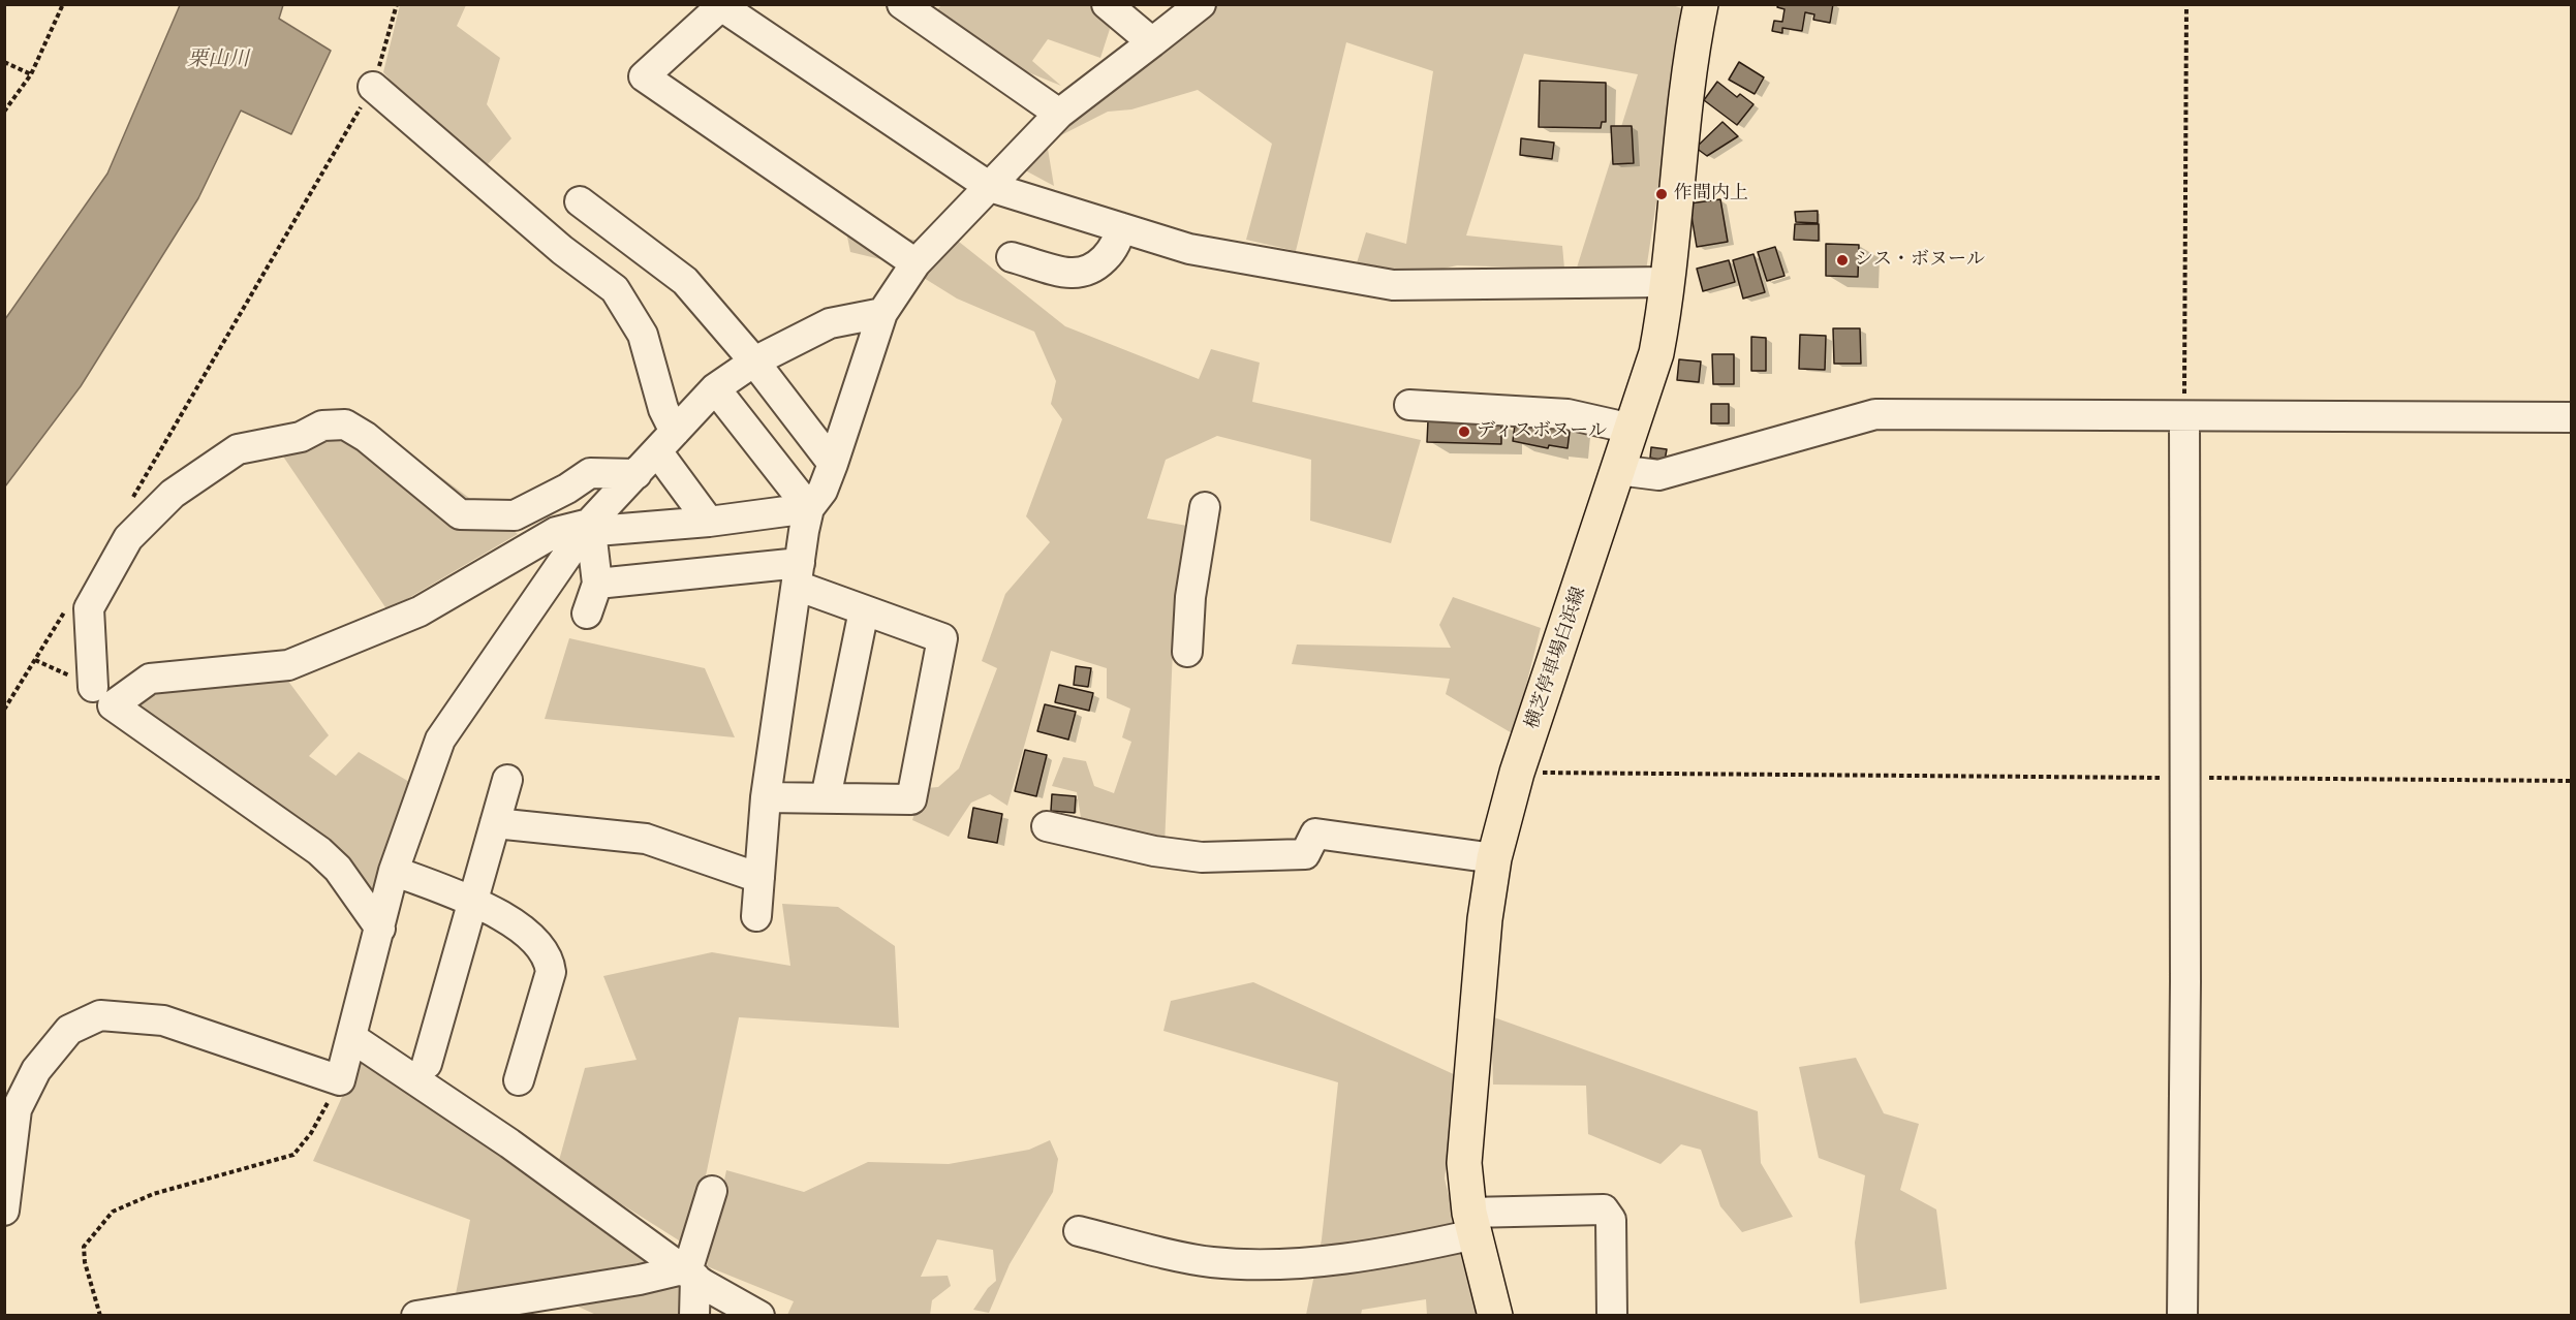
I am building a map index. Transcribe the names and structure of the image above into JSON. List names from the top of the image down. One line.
{"streets":{"main road":["横芝停車場白浜線"]},"water":["栗山川"],"places":["作間内上","シス・ボヌール","ディスボヌール"]}
